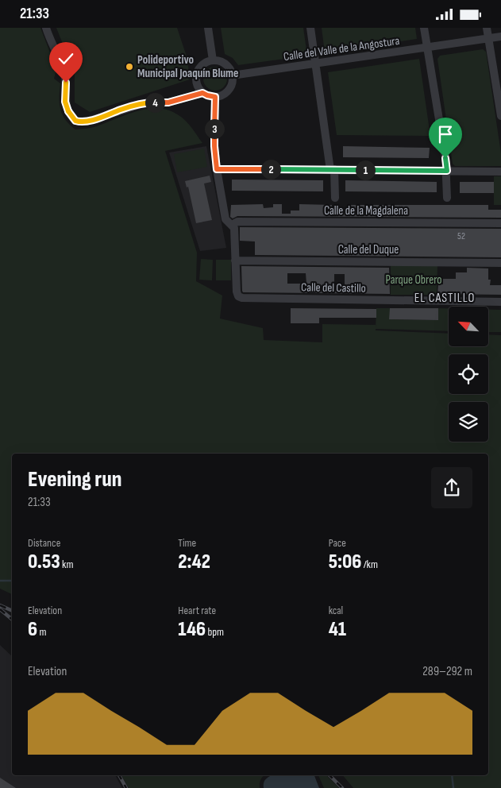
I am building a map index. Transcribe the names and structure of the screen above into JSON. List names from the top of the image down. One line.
{"streets":{"street":["Calle del Valle de la Angostura","Calle de la Magdalena","Calle del Duque","Calle del Castillo"]},"crossings":[["Calle del Duque","Calle del Castillo"]],"districts":["EL CASTILLO"],"parks":["Parque Obrero"],"places":["Polideportivo Municipal Joaquín Blume"],"house_numbers":["52"],"north":"top left","page":{"status":"21:33","pins":["4","3","2","1"],"heading":["Evening run","21:33"],"stats":[["Distance","0.53 km"],["Time","2:42"],["Pace","5:06 /km"],["Elevation","6 m"],["Heart rate","146 bpm"],["kcal","41"]],"chart":["Elevation","289–292 m"]}}
